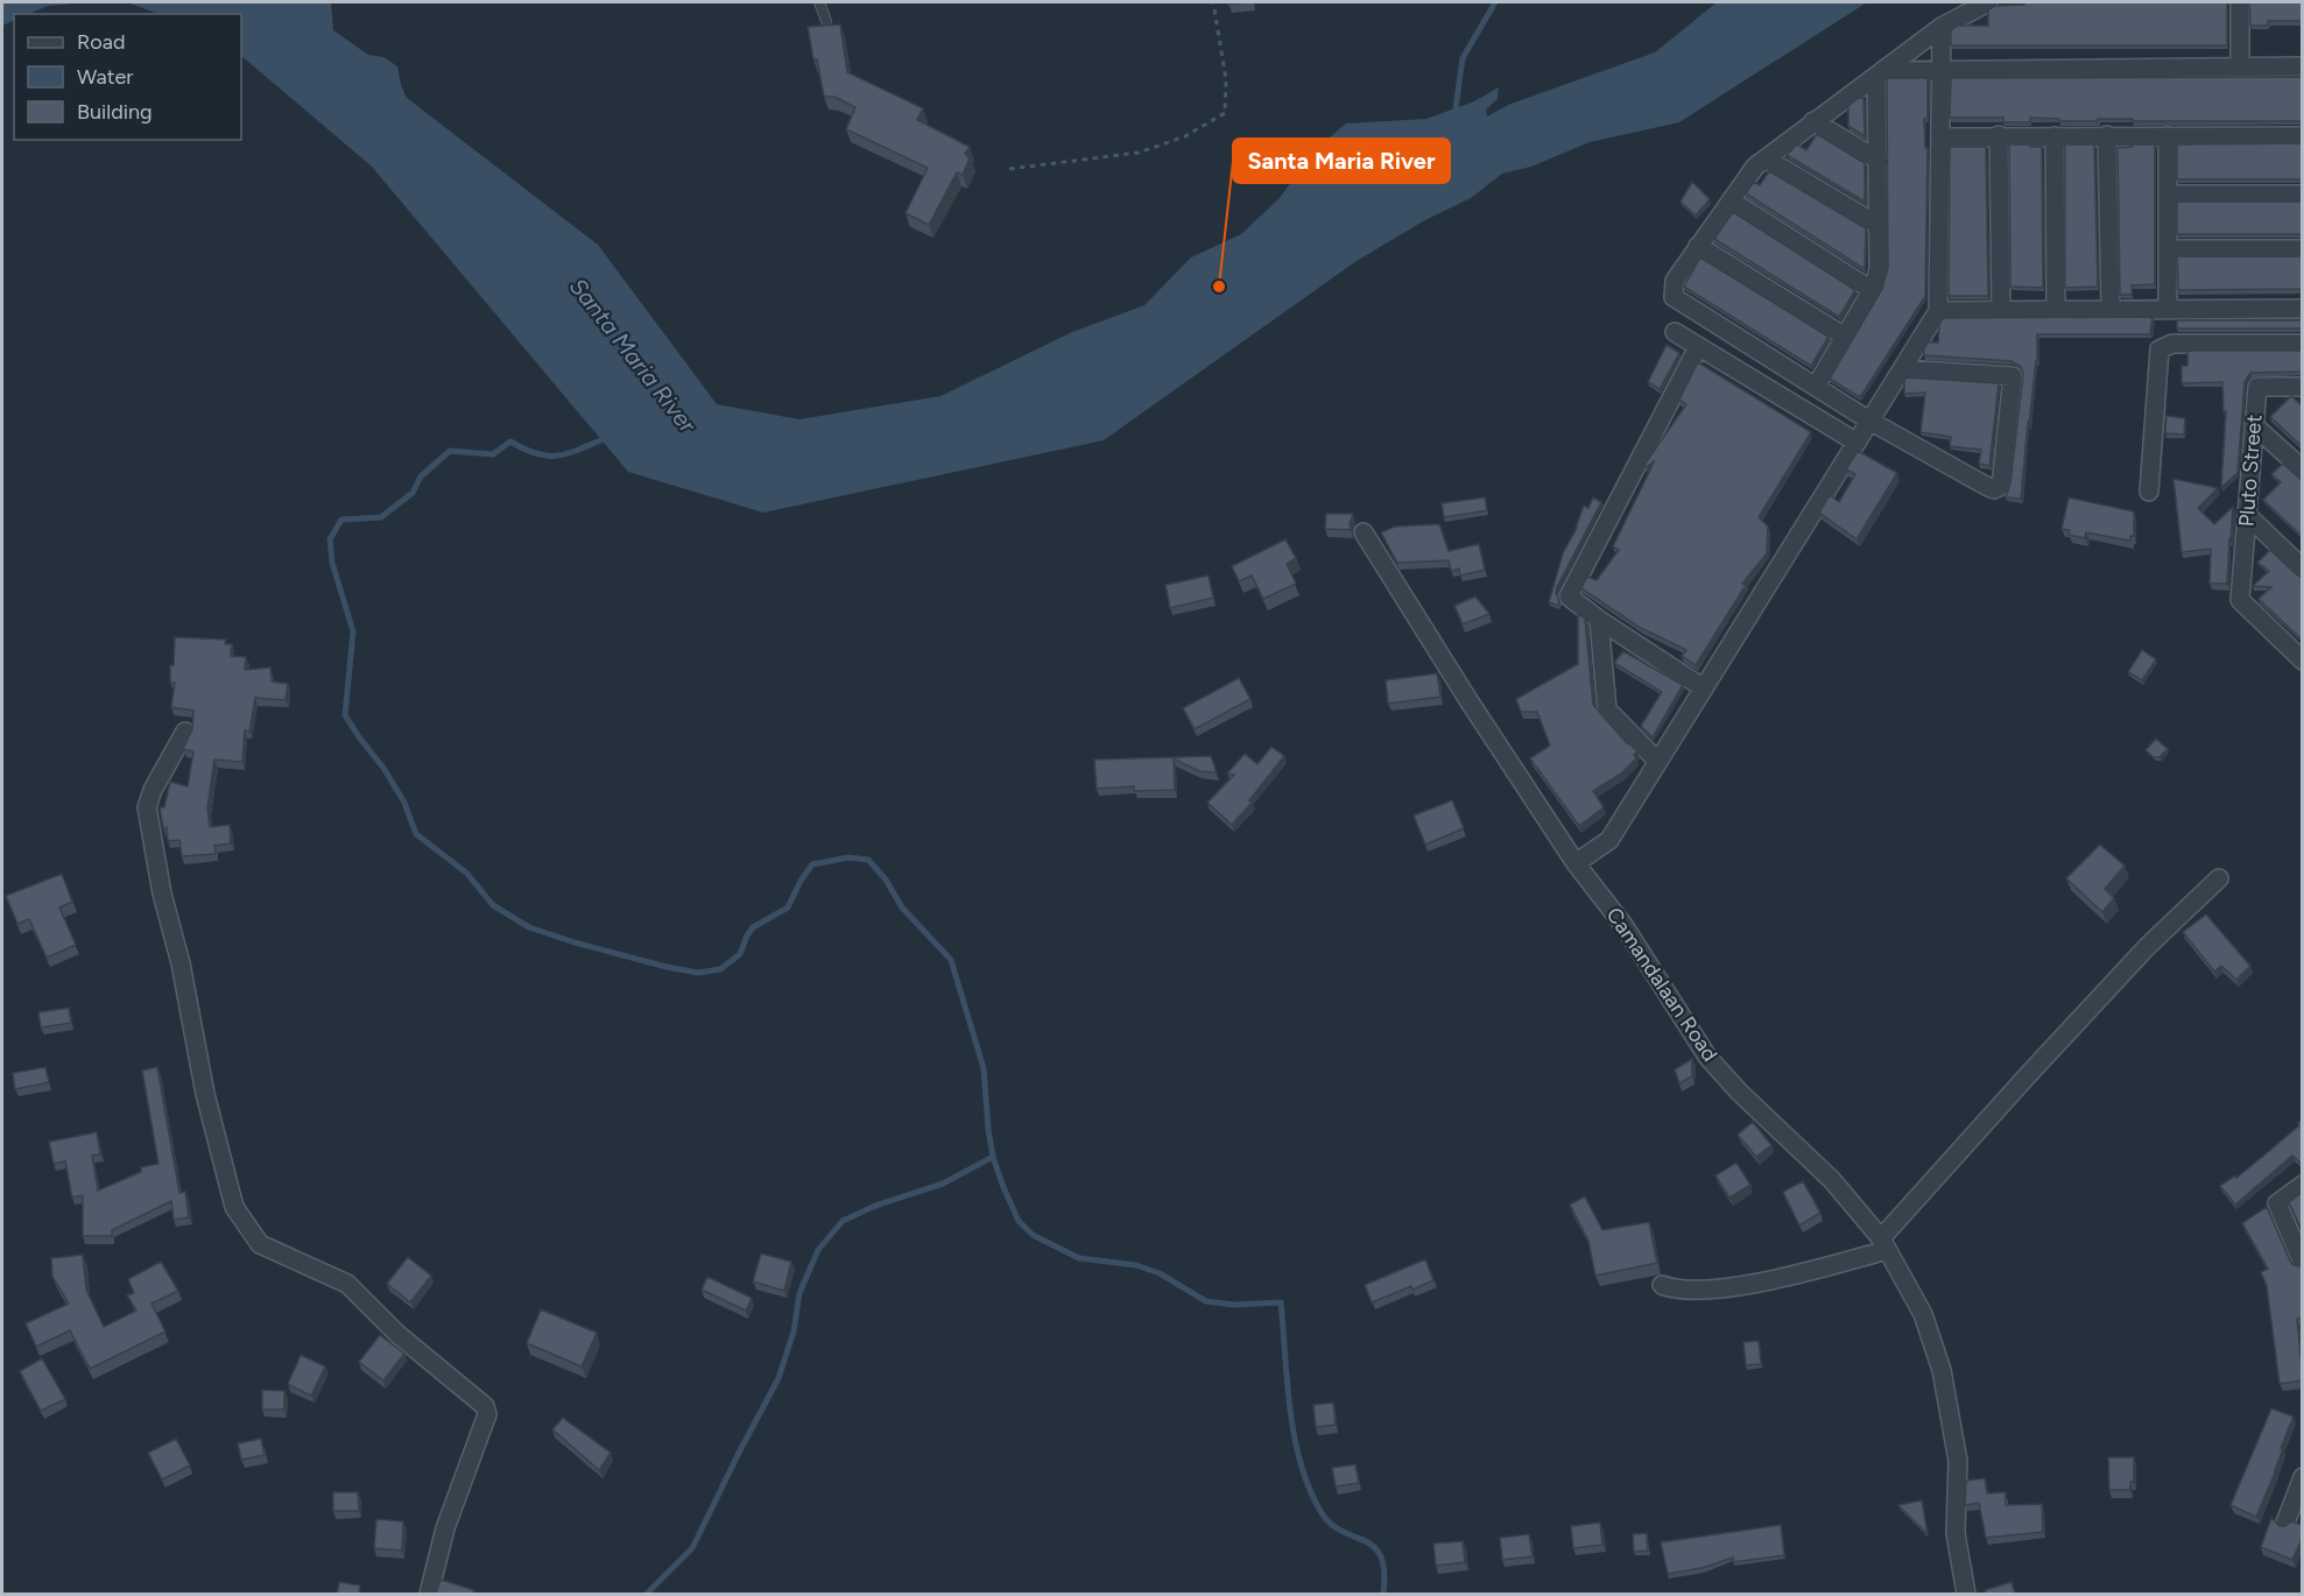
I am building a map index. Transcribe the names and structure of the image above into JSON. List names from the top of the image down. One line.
{"streets":{"street":["Pluto Street","Camandalaan Road"]},"water":["Santa Maria River"],"places":["Santa Maria River"],"legend":["Road","Water","Building"]}
